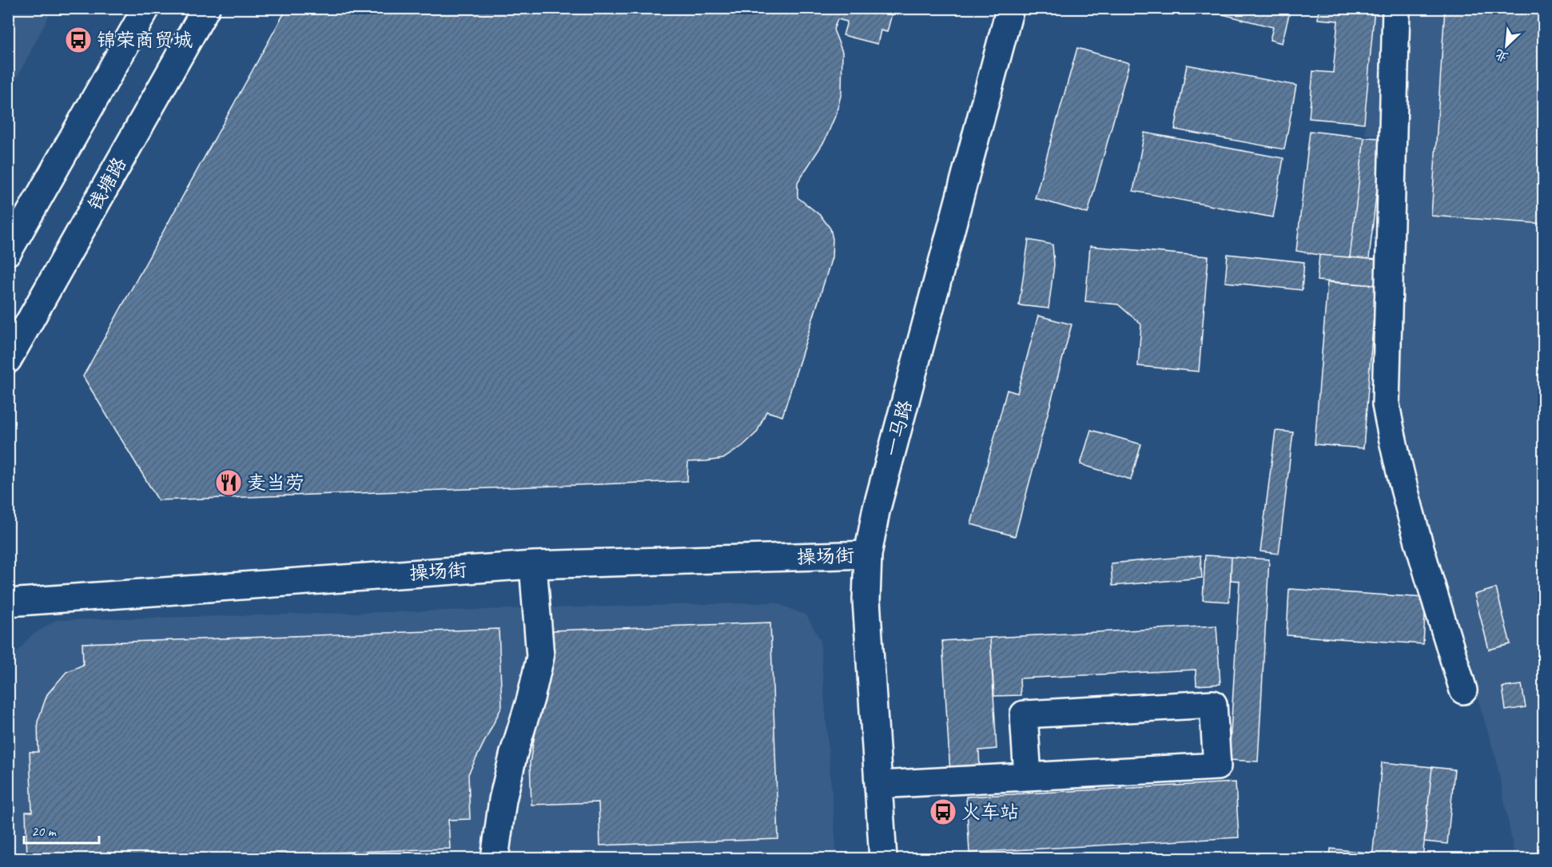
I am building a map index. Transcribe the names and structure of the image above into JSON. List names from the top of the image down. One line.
{"streets":{"street":["钱塘路","一马路","操场街"]},"crossings":[["一马路","操场街"]],"places":{"bus stop":["锦荣商贸城","火车站"],"restaurant":["麦当劳"]},"scale_bar":"20 m","north":"bottom left"}
